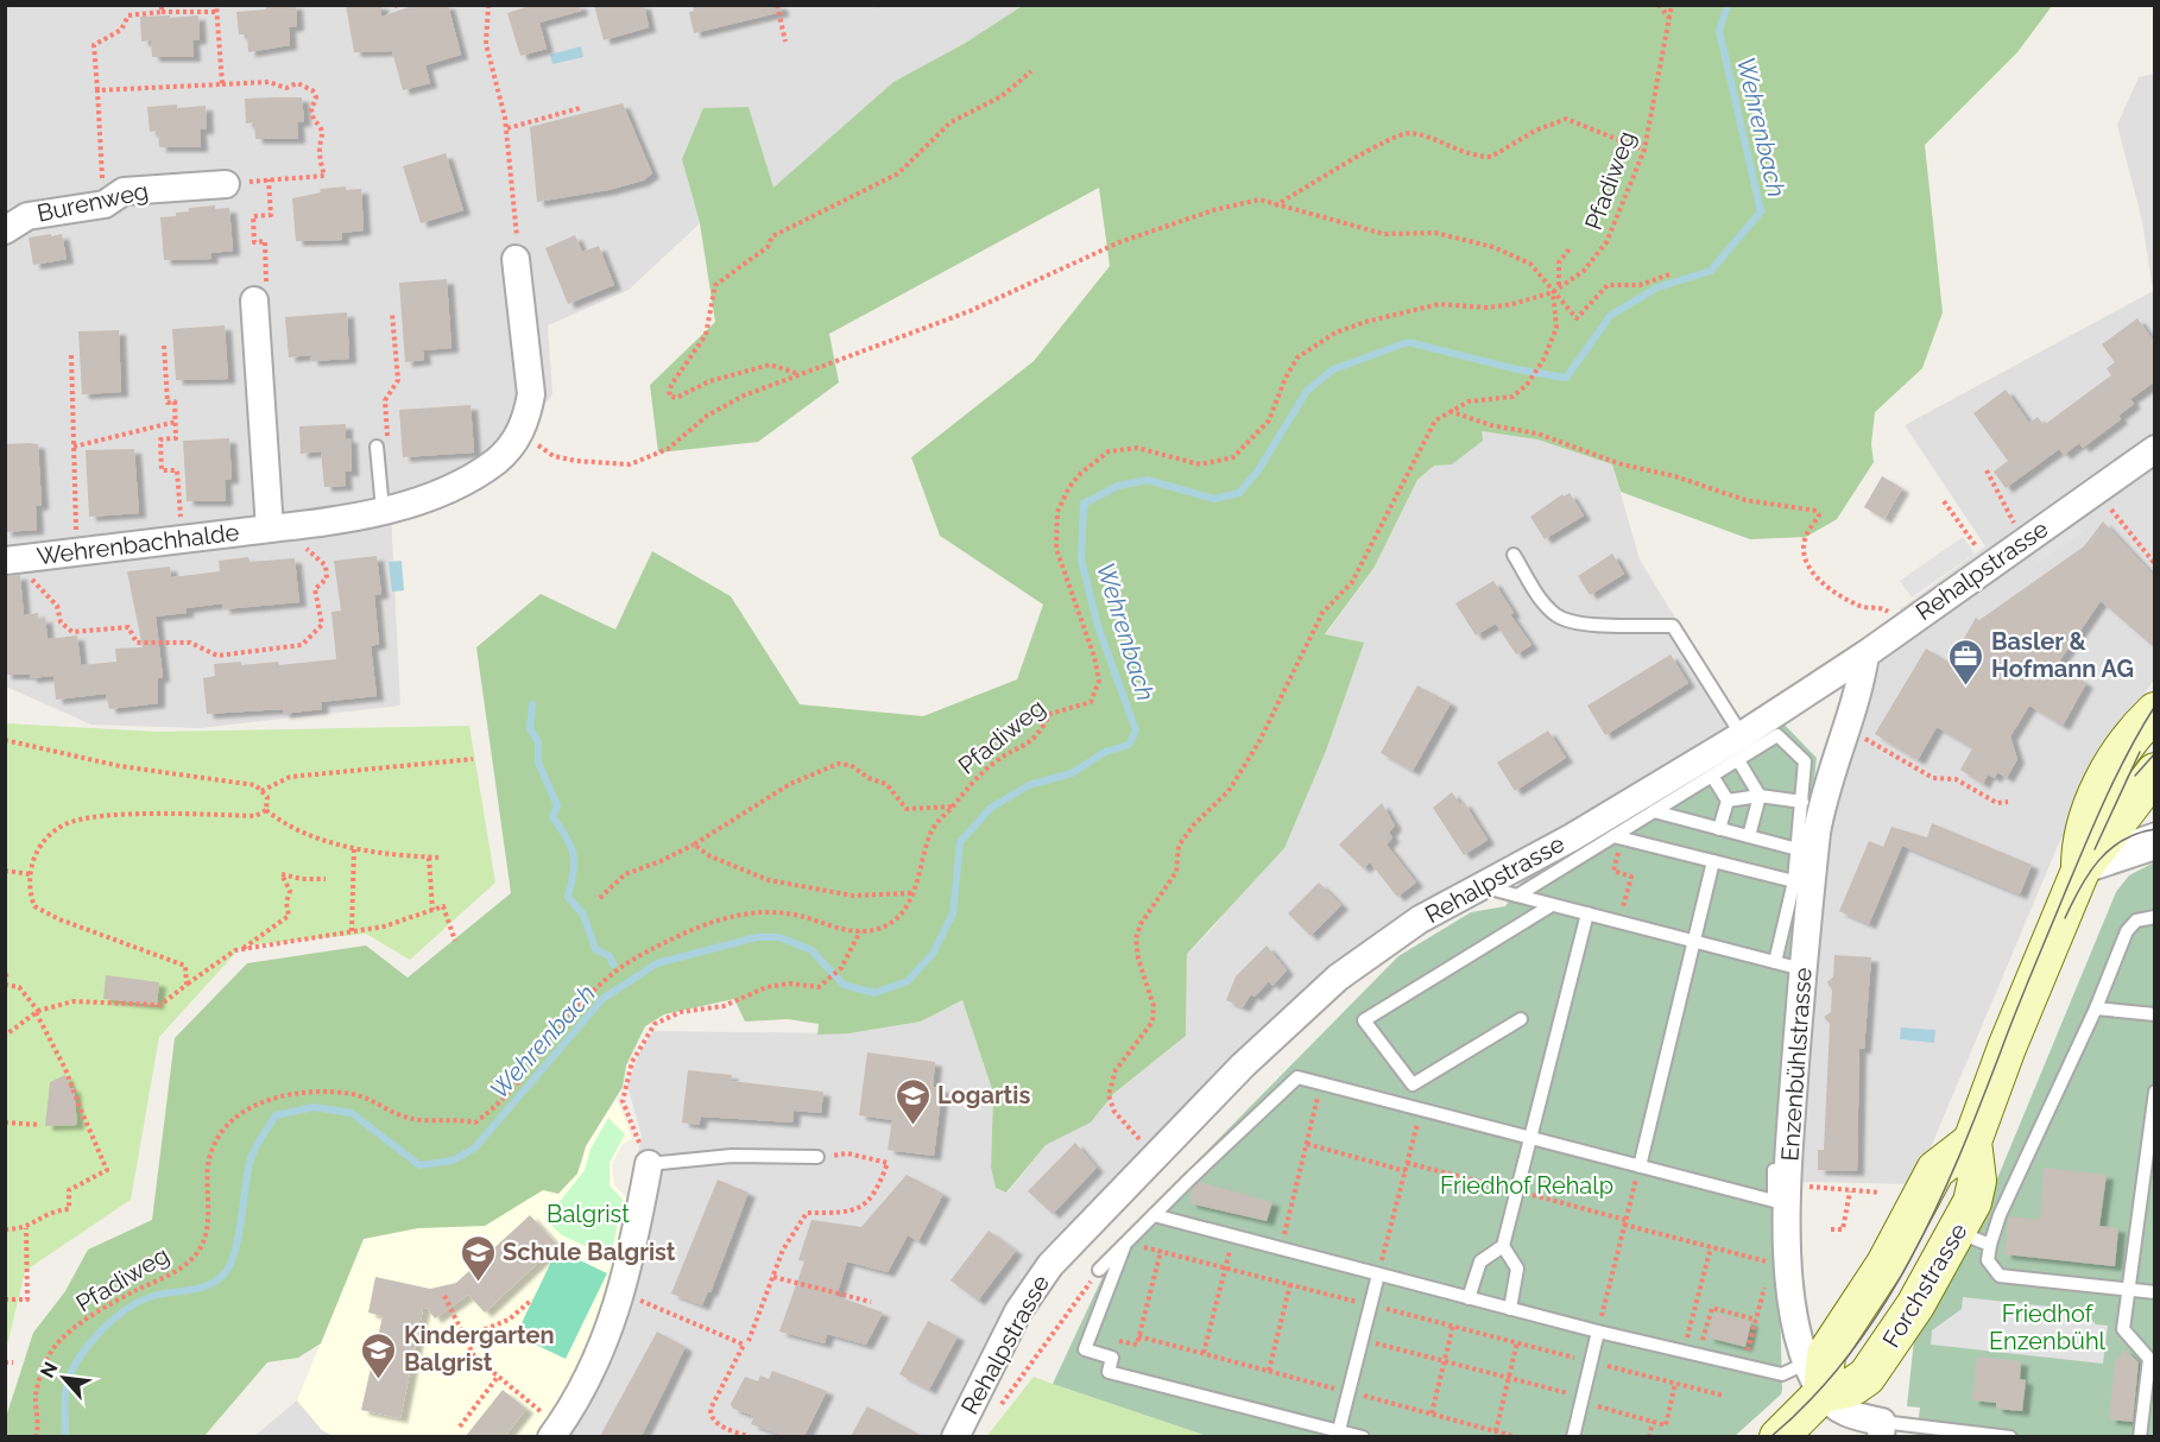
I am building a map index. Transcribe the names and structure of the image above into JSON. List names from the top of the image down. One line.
{"streets":{"main road":["Forchstrasse"],"street":["Burenweg","Wehrenbachhalde","Rehalpstrasse","Enzenbühlstrasse"],"path":["Pfadiweg"]},"crossings":[["Rehalpstrasse","Enzenbühlstrasse"],["Enzenbühlstrasse","Forchstrasse"]],"water":["Wehrenbach"],"parks":["Friedhof Rehalp","Balgrist","Friedhof Enzenbühl"],"places":{"office":["Basler & Hofmann AG"],"school or university":["Logartis","Schule Balgrist","Kindergarten Balgrist"]},"north":"top left"}
